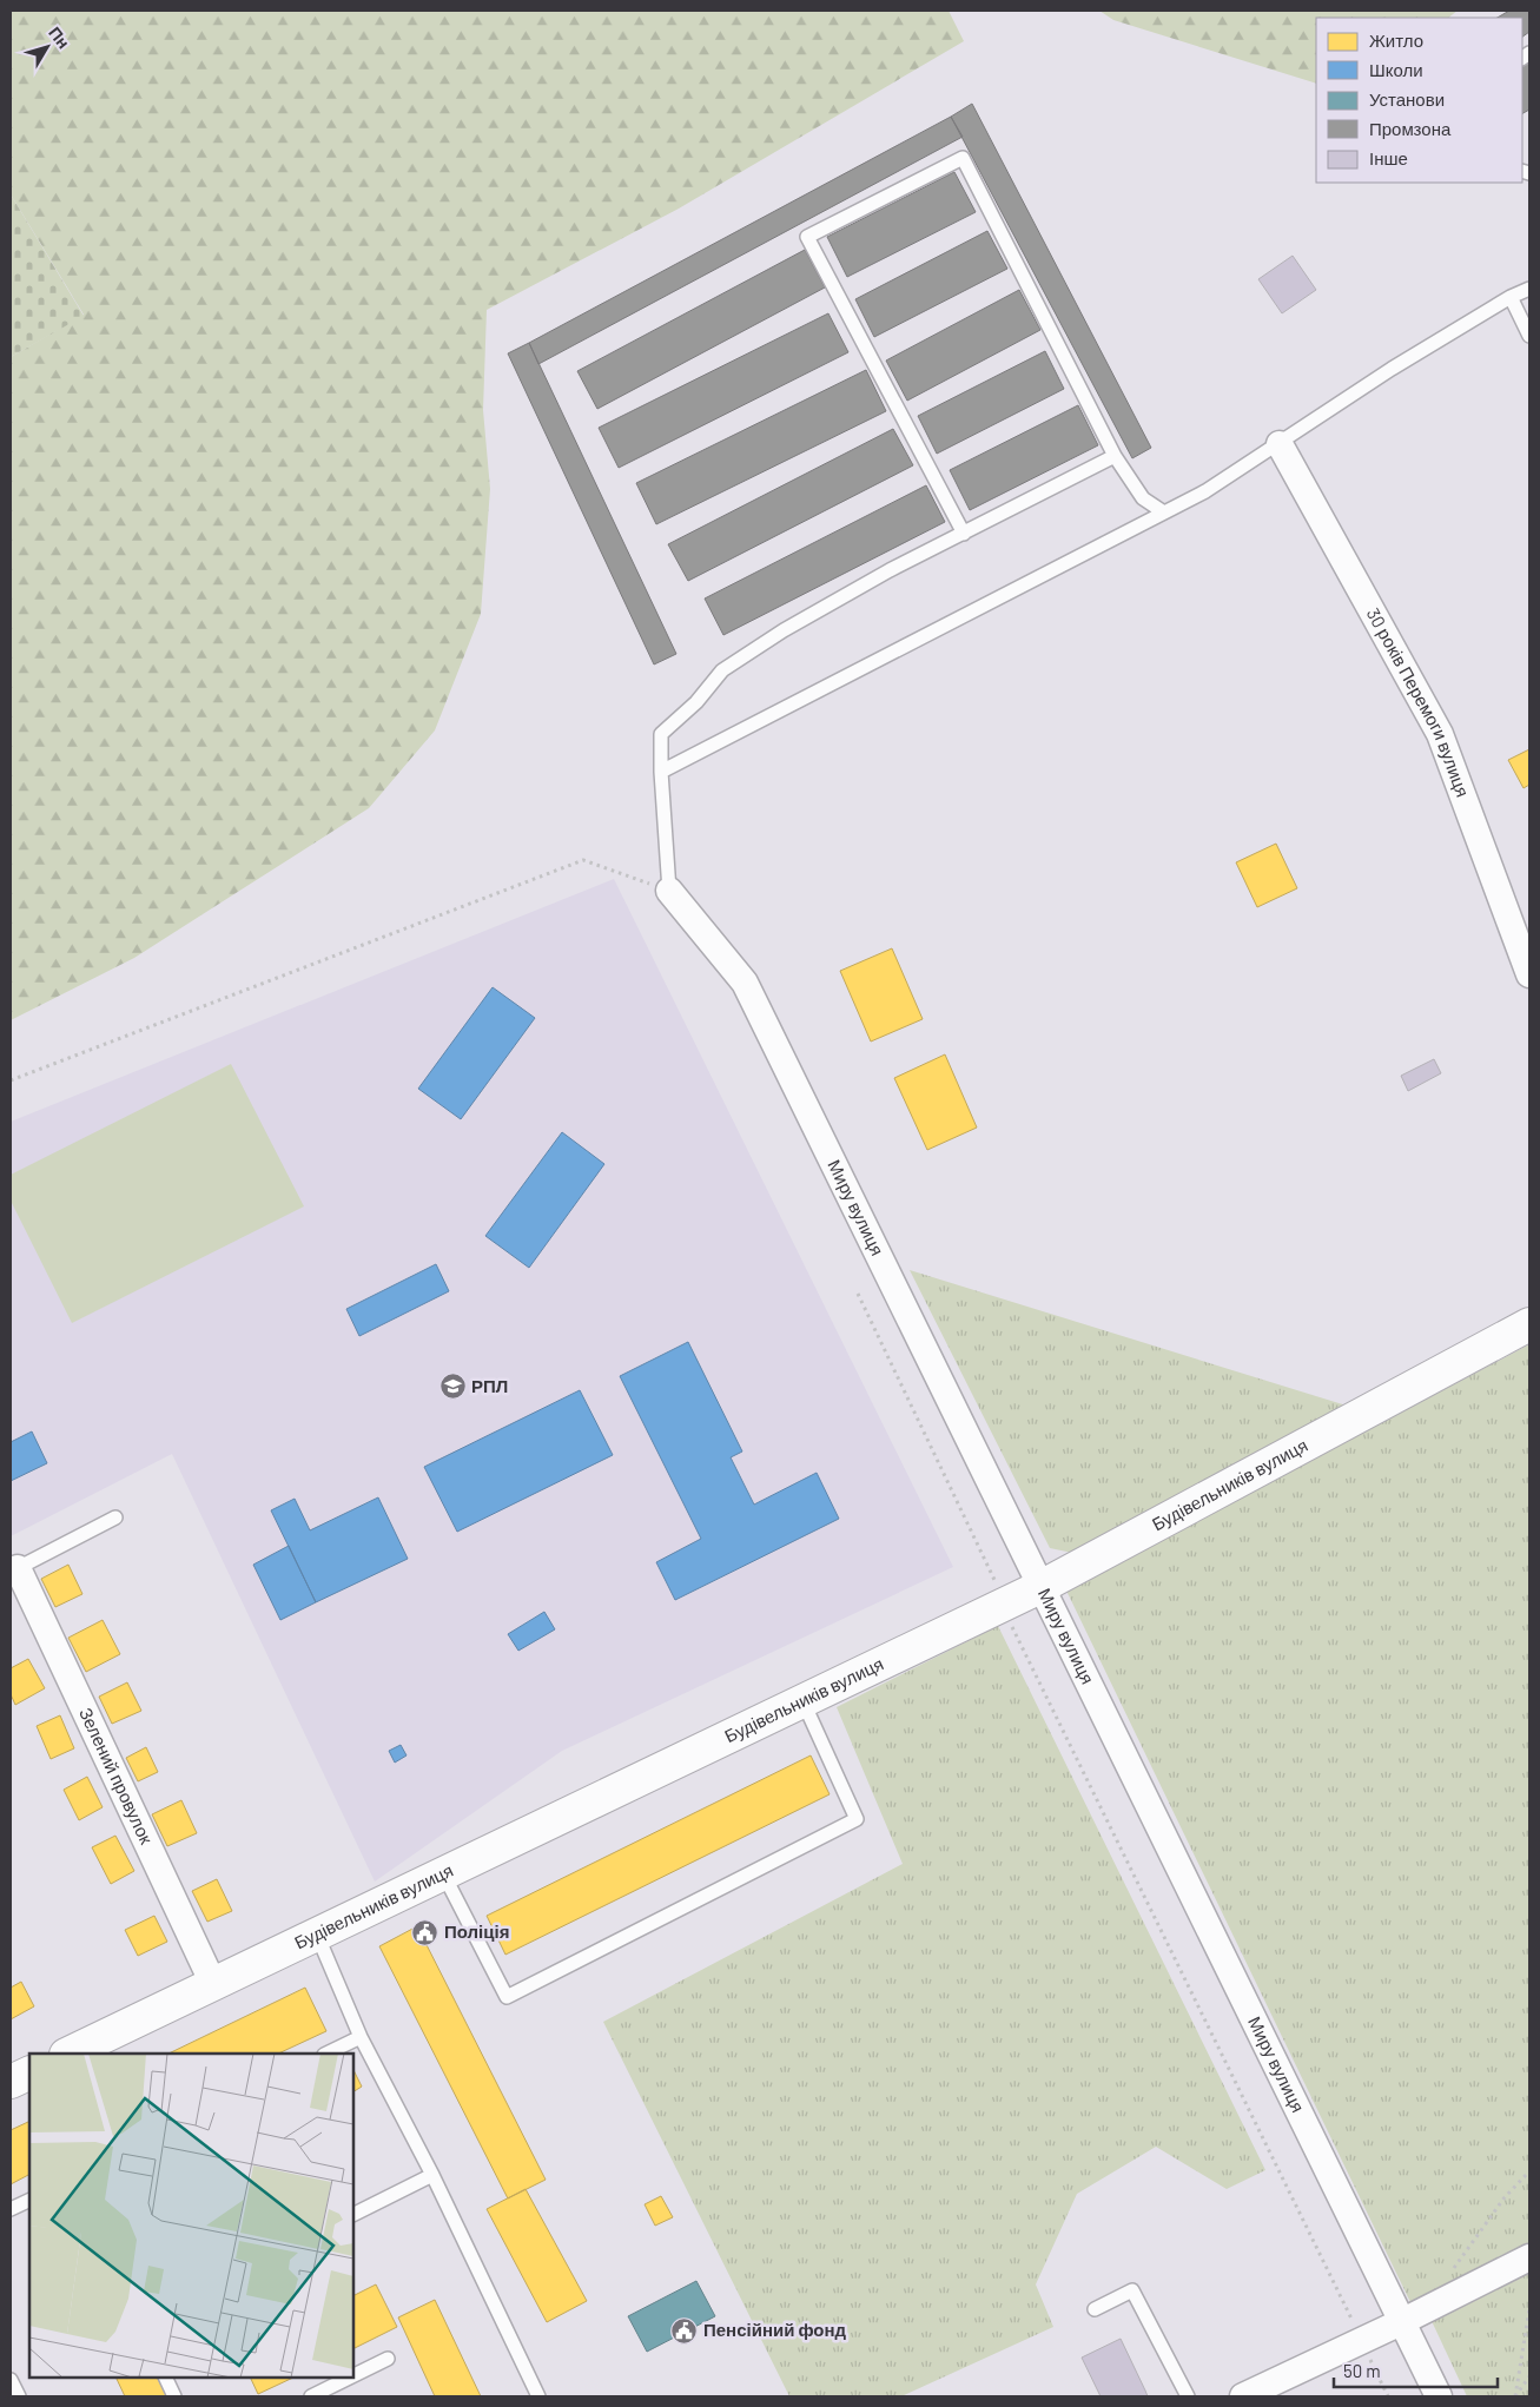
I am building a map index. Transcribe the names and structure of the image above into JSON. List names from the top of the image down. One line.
{"streets":{"street":["30 років Перемоги вулиця","Миру вулиця","Будівельників вулиця","Зелений провулок"]},"crossings":[["Миру вулиця","Будівельників вулиця"],["Будівельників вулиця","Зелений провулок"]],"places":{"school or university":["РПЛ"],"public building":["Поліція","Пенсійний фонд"]},"legend":["Житло","Школи","Установи","Промзона","Інше"],"scale_bar":"50 m","north":"top right"}
